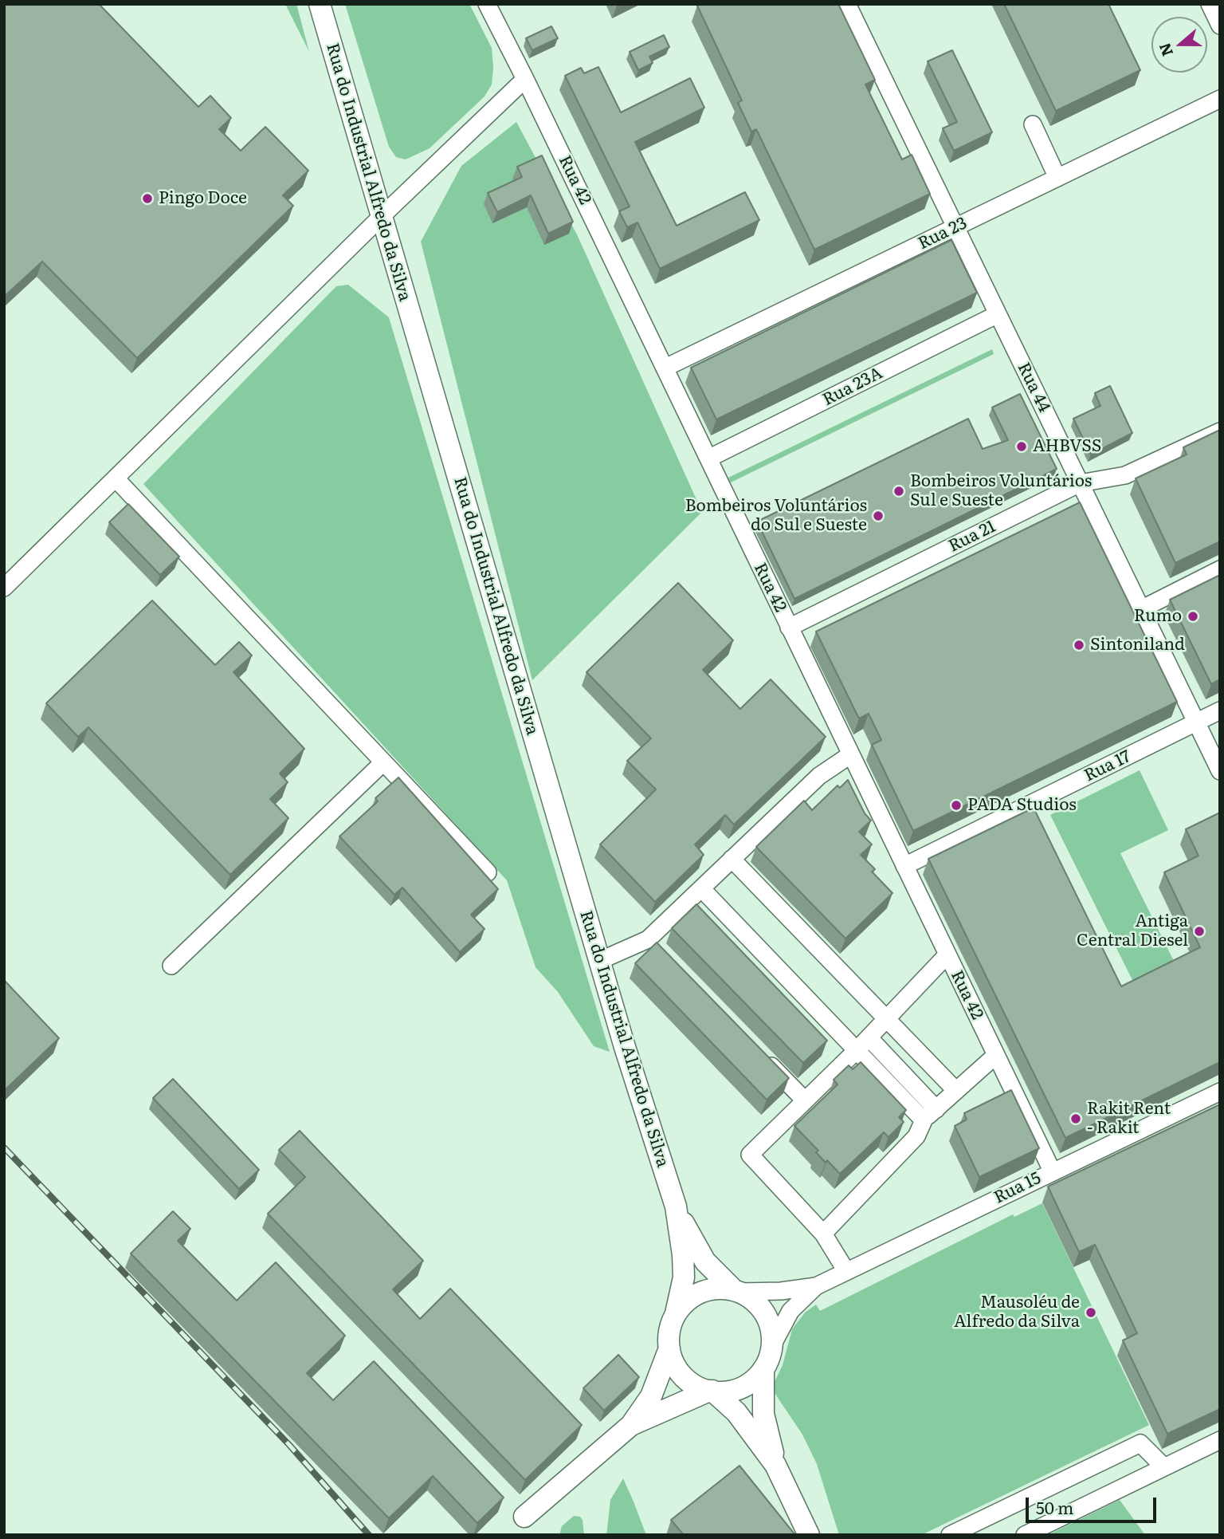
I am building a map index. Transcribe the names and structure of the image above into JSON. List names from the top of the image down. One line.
{"streets":{"street":["Rua do Industrial Alfredo da Silva","Rua 42","Rua 23","Rua 23A","Rua 44","Rua 21","Rua 17","Rua 15"]},"crossings":[["Rua do Industrial Alfredo da Silva","Rua 15"],["Rua 42","Rua 23"],["Rua 42","Rua 23A"],["Rua 42","Rua 21"],["Rua 42","Rua 17"],["Rua 42","Rua 15"],["Rua 23","Rua 44"],["Rua 23A","Rua 44"],["Rua 44","Rua 21"],["Rua 44","Rua 17"]],"places":["Pingo Doce","AHBVSS","Bombeiros Voluntários Sul e Sueste","Bombeiros Voluntários do Sul e Sueste","Rumo","Sintoniland","PADA Studios","Antiga Central Diesel","Rakit Rent - Rakit","Mausoléu de Alfredo da Silva"],"scale_bar":"50 m","north":"left"}
